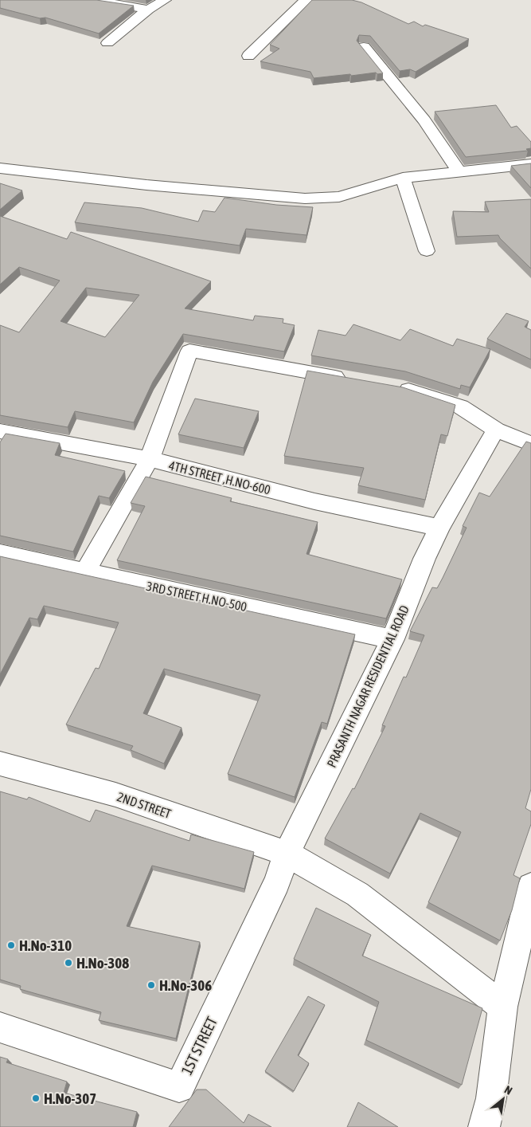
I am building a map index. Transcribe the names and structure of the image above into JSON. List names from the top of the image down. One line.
{"streets":{"street":["4TH STREET ,H.NO-600","3RD STREET H.NO-500","PRASANTH NAGAR RESIDENTIAL ROAD","2ND STREET","1ST STREET"]},"crossings":[["4TH STREET ,H.NO-600","PRASANTH NAGAR RESIDENTIAL ROAD"],["3RD STREET H.NO-500","PRASANTH NAGAR RESIDENTIAL ROAD"],["PRASANTH NAGAR RESIDENTIAL ROAD","2ND STREET"],["PRASANTH NAGAR RESIDENTIAL ROAD","1ST STREET"],["2ND STREET","1ST STREET"]],"places":["H.No-310","H.No-308","H.No-306","H.No-307"],"north":"top right"}
